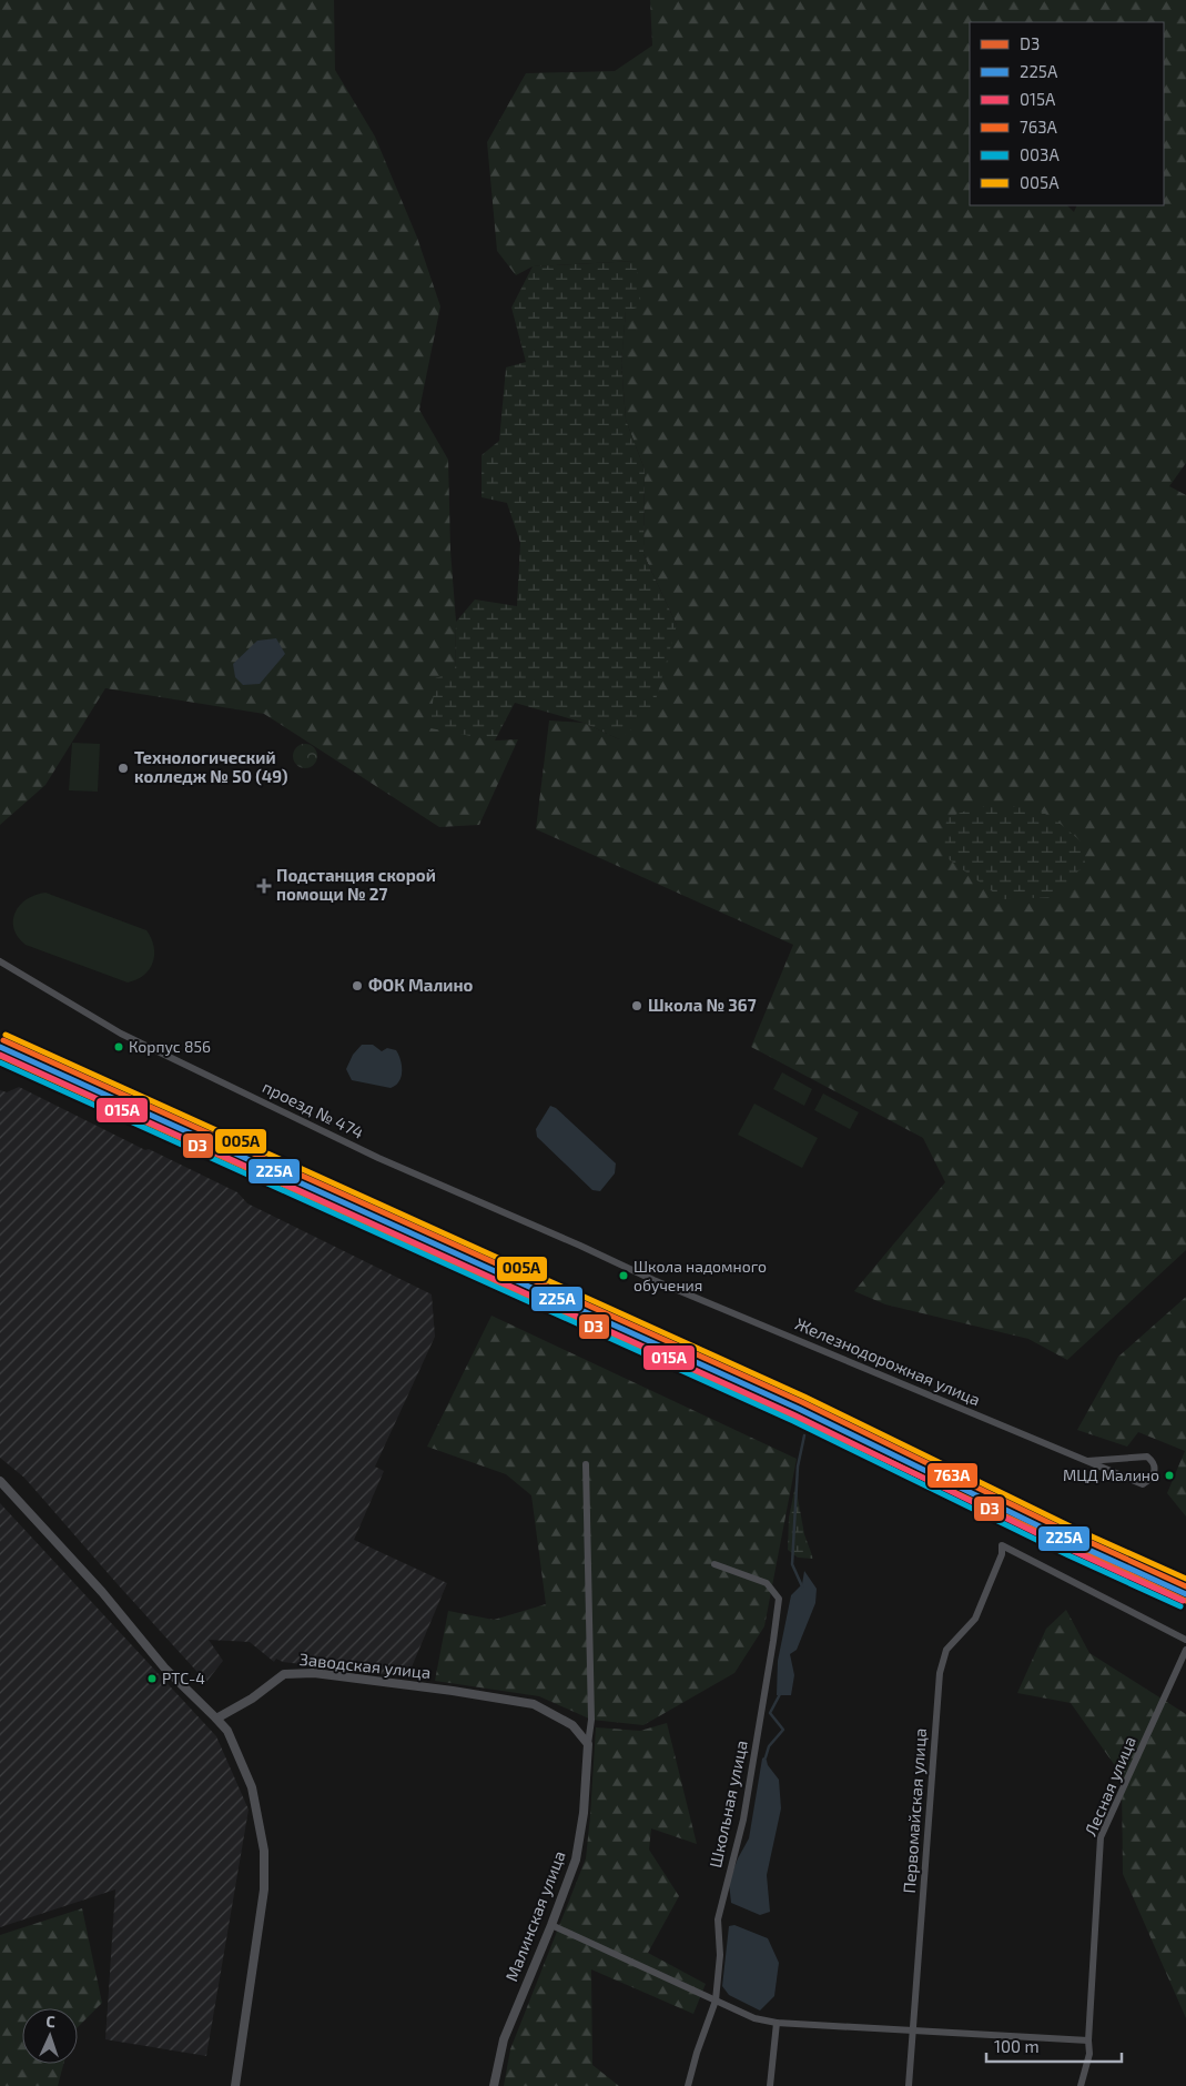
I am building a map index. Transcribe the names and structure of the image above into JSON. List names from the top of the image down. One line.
{"streets":{"street":["проезд № 474","Железнодорожная улица","Заводская улица","Лесная улица","Школьная улица","Первомайская улица","Малинская улица"]},"crossings":[["проезд № 474","Железнодорожная улица"],["Заводская улица","Малинская улица"]],"places":{"other":["Технологический колледж № 50 (49)","ФОК Малино","Школа № 367","Корпус 856","Школа надомного обучения","МЦД Малино","РТС-4"],"health":["Подстанция скорой помощи № 27"]},"lines":["transit line 005А","transit line 763А","transit line 225А","transit line 015А","transit line D3","transit line 003А"],"legend":["D3","225А","015А","763А","003А","005А"],"scale_bar":"100 m","north":"top"}
